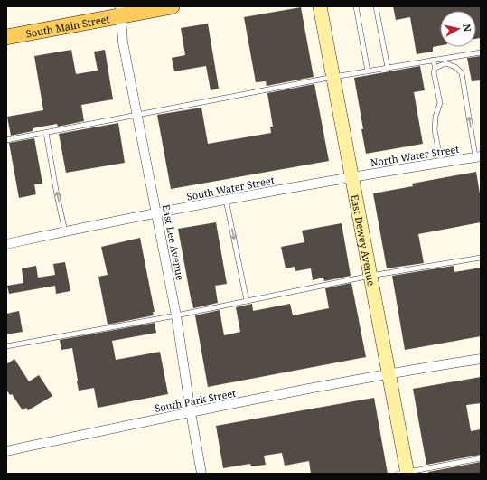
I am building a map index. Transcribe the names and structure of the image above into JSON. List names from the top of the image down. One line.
{"streets":{"main road":["South Main Street","East Dewey Avenue"],"street":["North Water Street","South Water Street","East Lee Avenue","South Park Street"]},"crossings":[["South Main Street","East Lee Avenue"],["North Water Street","South Water Street"],["North Water Street","East Dewey Avenue"],["South Water Street","East Dewey Avenue"],["South Water Street","East Lee Avenue"],["East Dewey Avenue","South Park Street"],["East Lee Avenue","South Park Street"]],"north":"right"}
